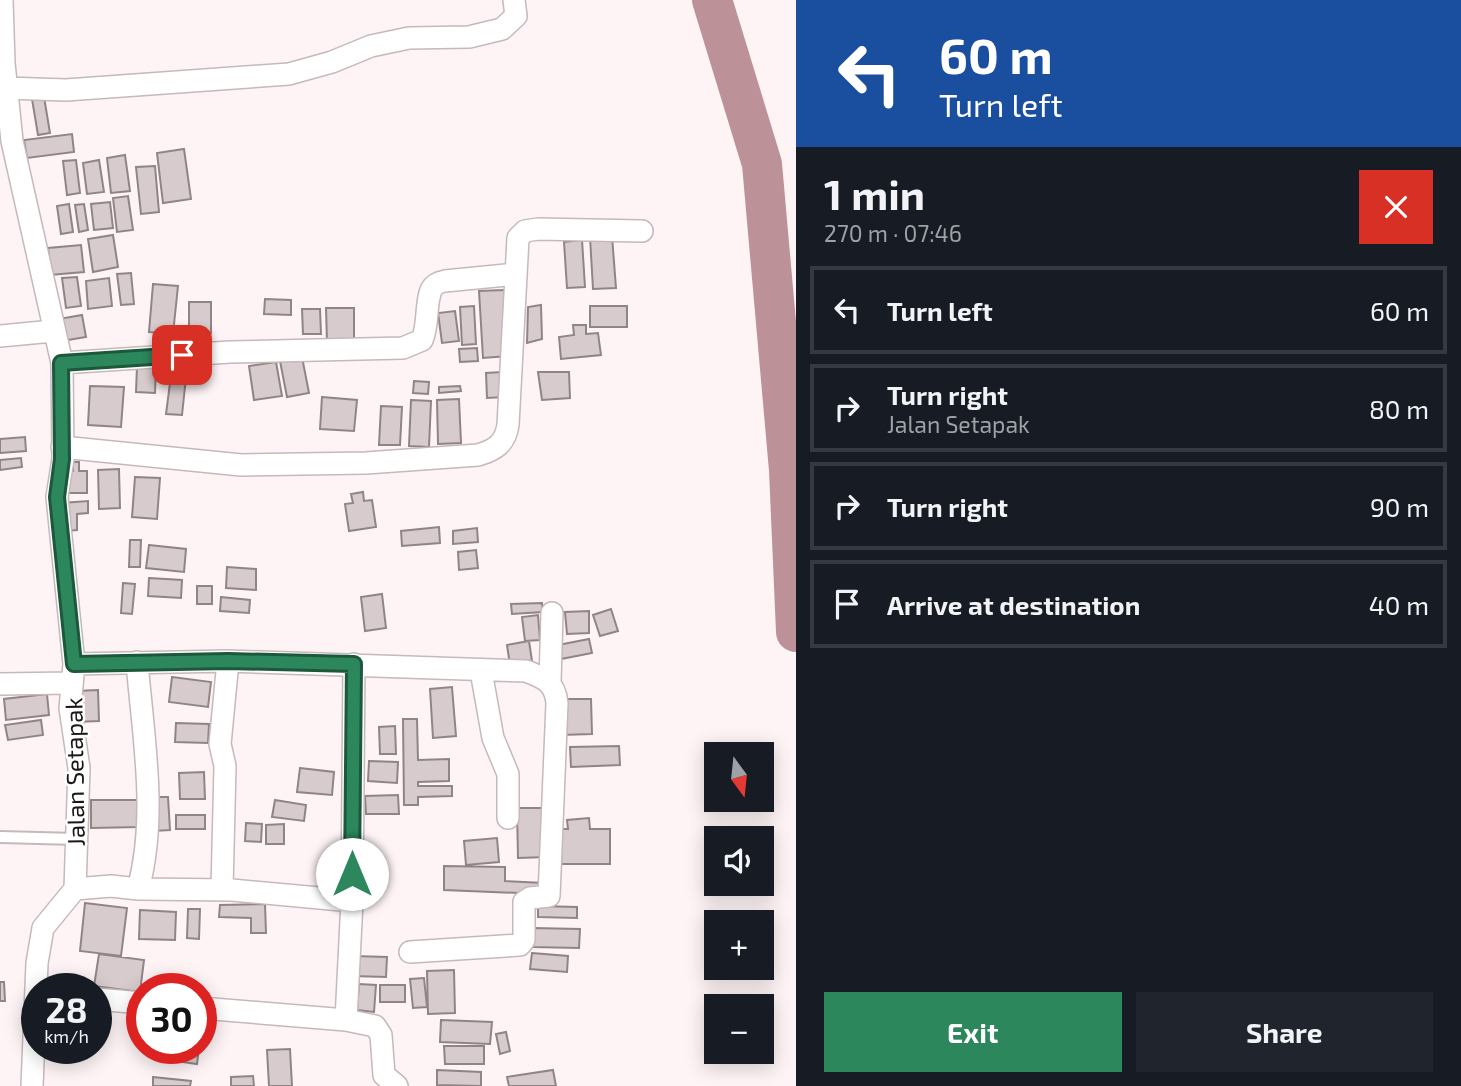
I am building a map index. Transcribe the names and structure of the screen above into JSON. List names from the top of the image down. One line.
{"streets":{"street":["Jalan Setapak"]},"north":"bottom","page":{"turn":["60 m","Turn left"],"heading":["1 min","270 m · 07:46"],"list":[{"name":"Turn left","value":"60 m"},{"name":"Turn right","note":"Jalan Setapak","value":"80 m"},{"name":"Turn right","value":"90 m"},{"name":"Arrive at destination","value":"40 m"}],"map_buttons":["+","−"],"speed":"28 km/h","limit":"30","buttons":["Exit","Share"]}}
